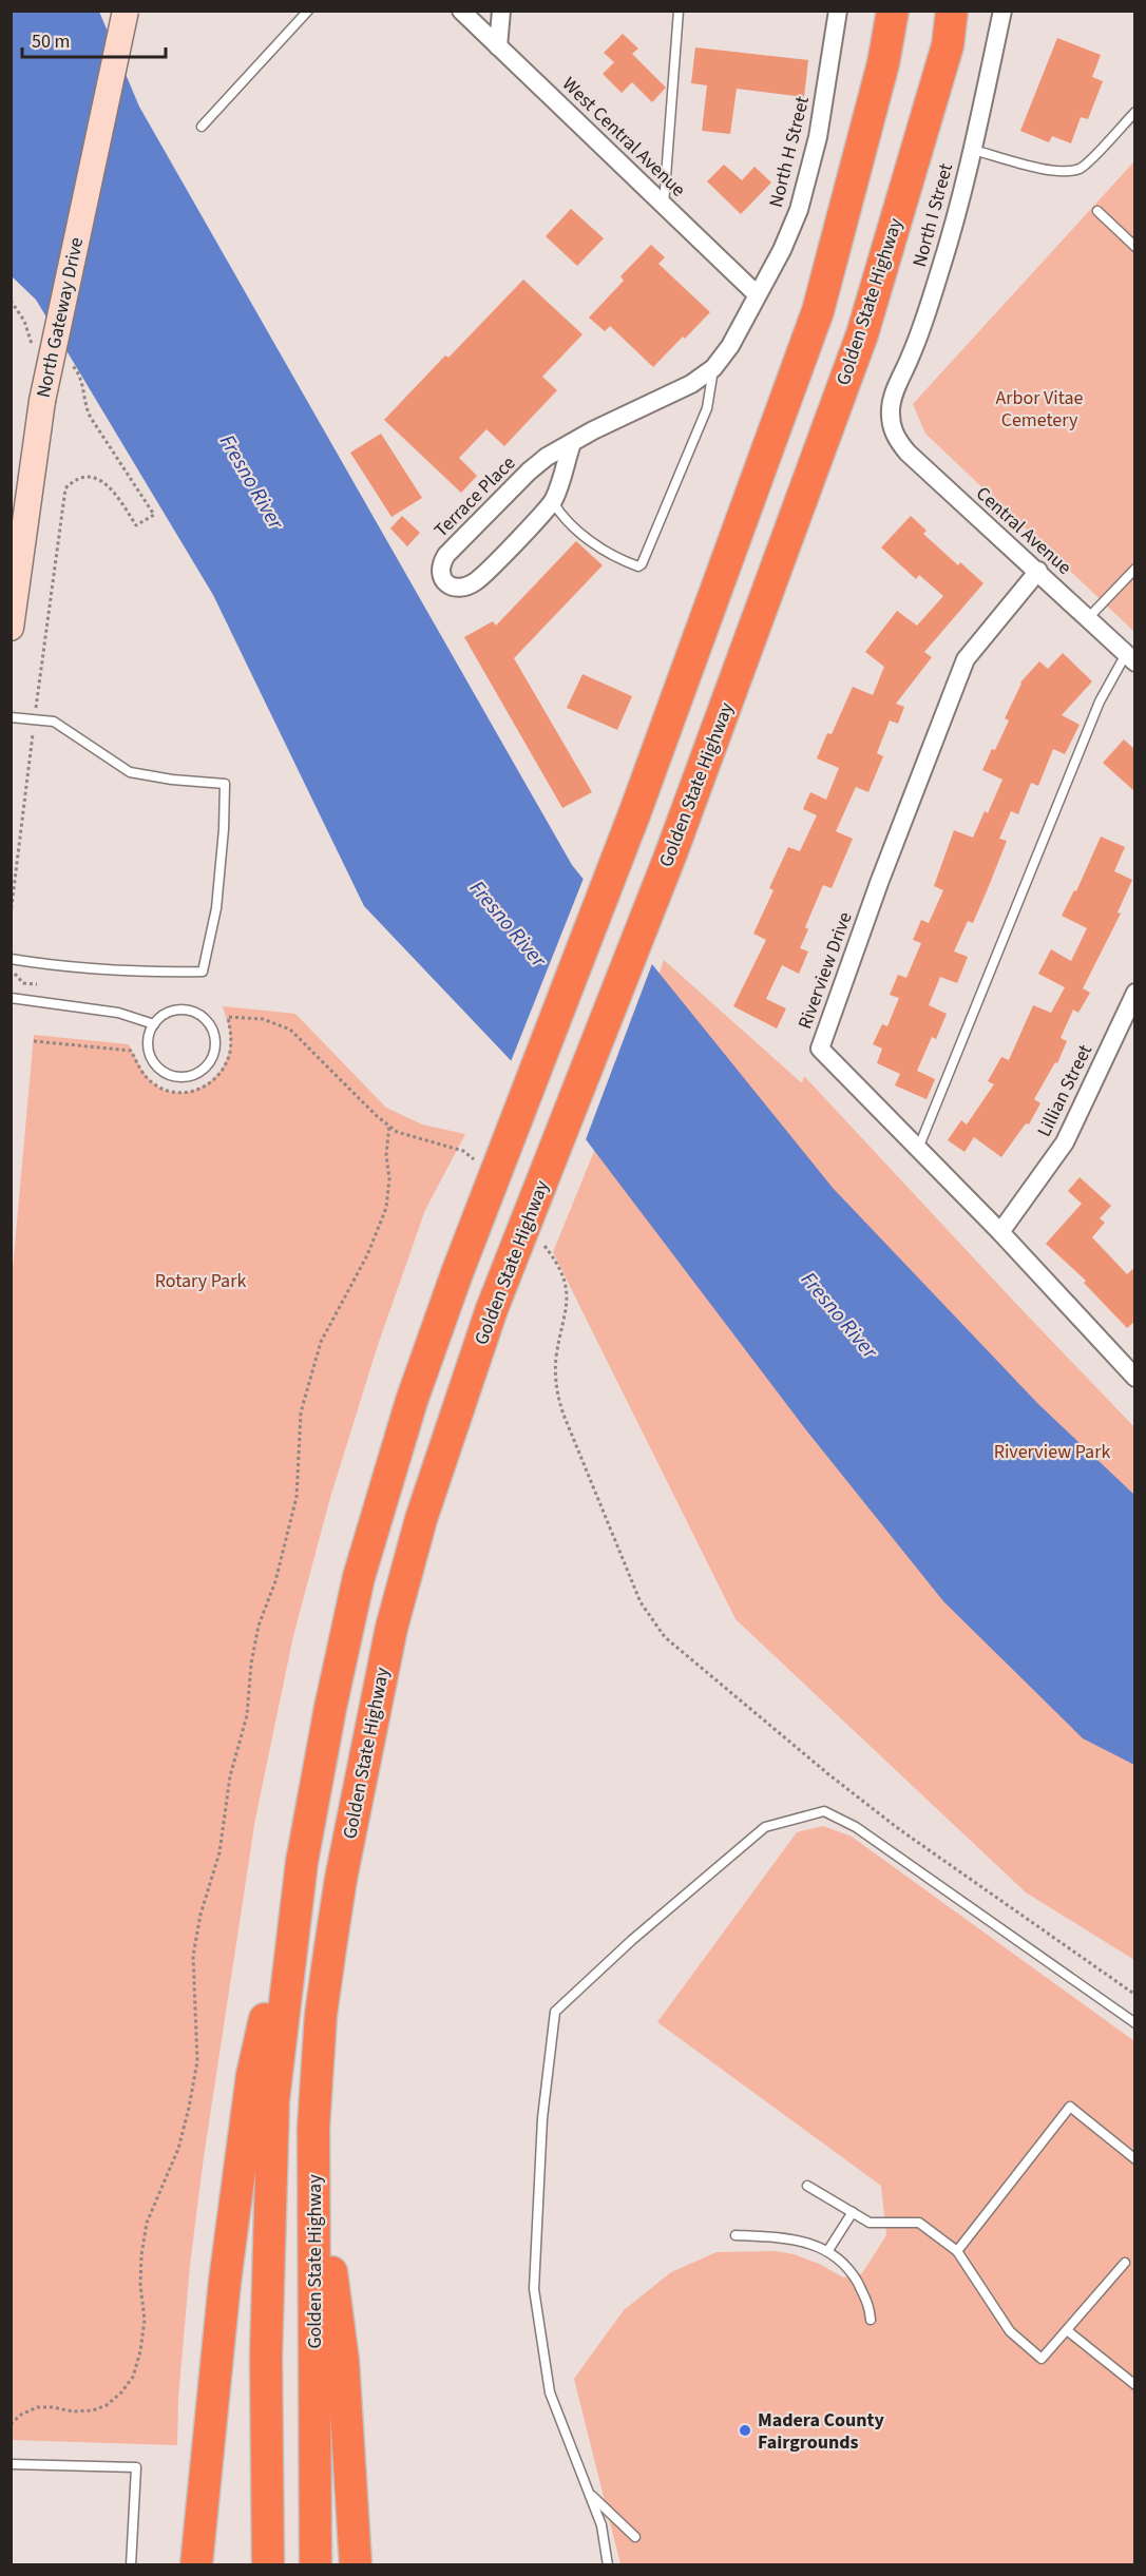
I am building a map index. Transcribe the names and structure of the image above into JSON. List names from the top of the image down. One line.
{"streets":{"highway":["Golden State Highway"],"main road":["North Gateway Drive"],"street":["West Central Avenue","North H Street","North I Street","Terrace Place","Central Avenue","Riverview Drive","Lillian Street"]},"crossings":[["West Central Avenue","North H Street"],["West Central Avenue","Terrace Place"],["North H Street","Terrace Place"],["North I Street","Central Avenue"],["Central Avenue","Riverview Drive"],["Riverview Drive","Lillian Street"]],"water":["Fresno River"],"parks":["Arbor Vitae Cemetery","Rotary Park","Riverview Park"],"places":["Madera County Fairgrounds"],"scale_bar":"50 m"}
